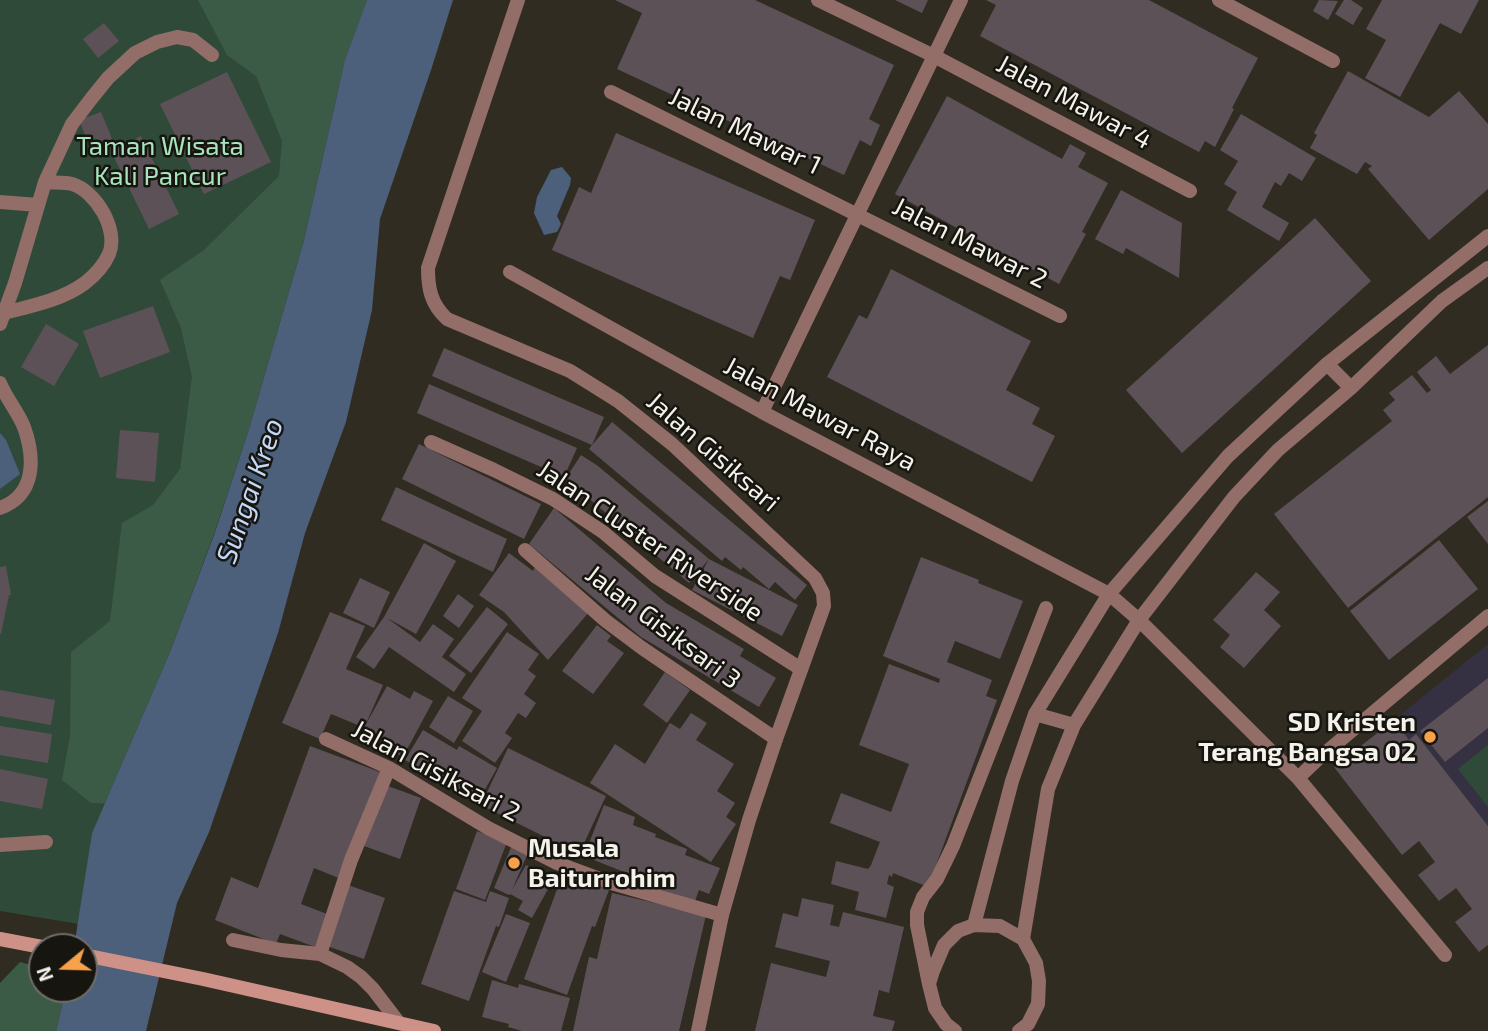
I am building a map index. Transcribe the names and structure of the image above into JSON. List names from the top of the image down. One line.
{"streets":{"street":["Jalan Mawar 4","Jalan Mawar 1","Jalan Mawar 2","Jalan Mawar Raya","Jalan Gisiksari","Jalan Cluster Riverside","Jalan Gisiksari 3","Jalan Gisiksari 2"]},"crossings":[["Jalan Mawar 1","Jalan Mawar 2"],["Jalan Gisiksari","Jalan Cluster Riverside"],["Jalan Gisiksari","Jalan Gisiksari 3"],["Jalan Gisiksari","Jalan Gisiksari 2"]],"water":["Sungai Kreo"],"parks":["Taman Wisata Kali Pancur"],"places":["SD Kristen Terang Bangsa 02","Musala Baiturrohim"],"north":"left"}
